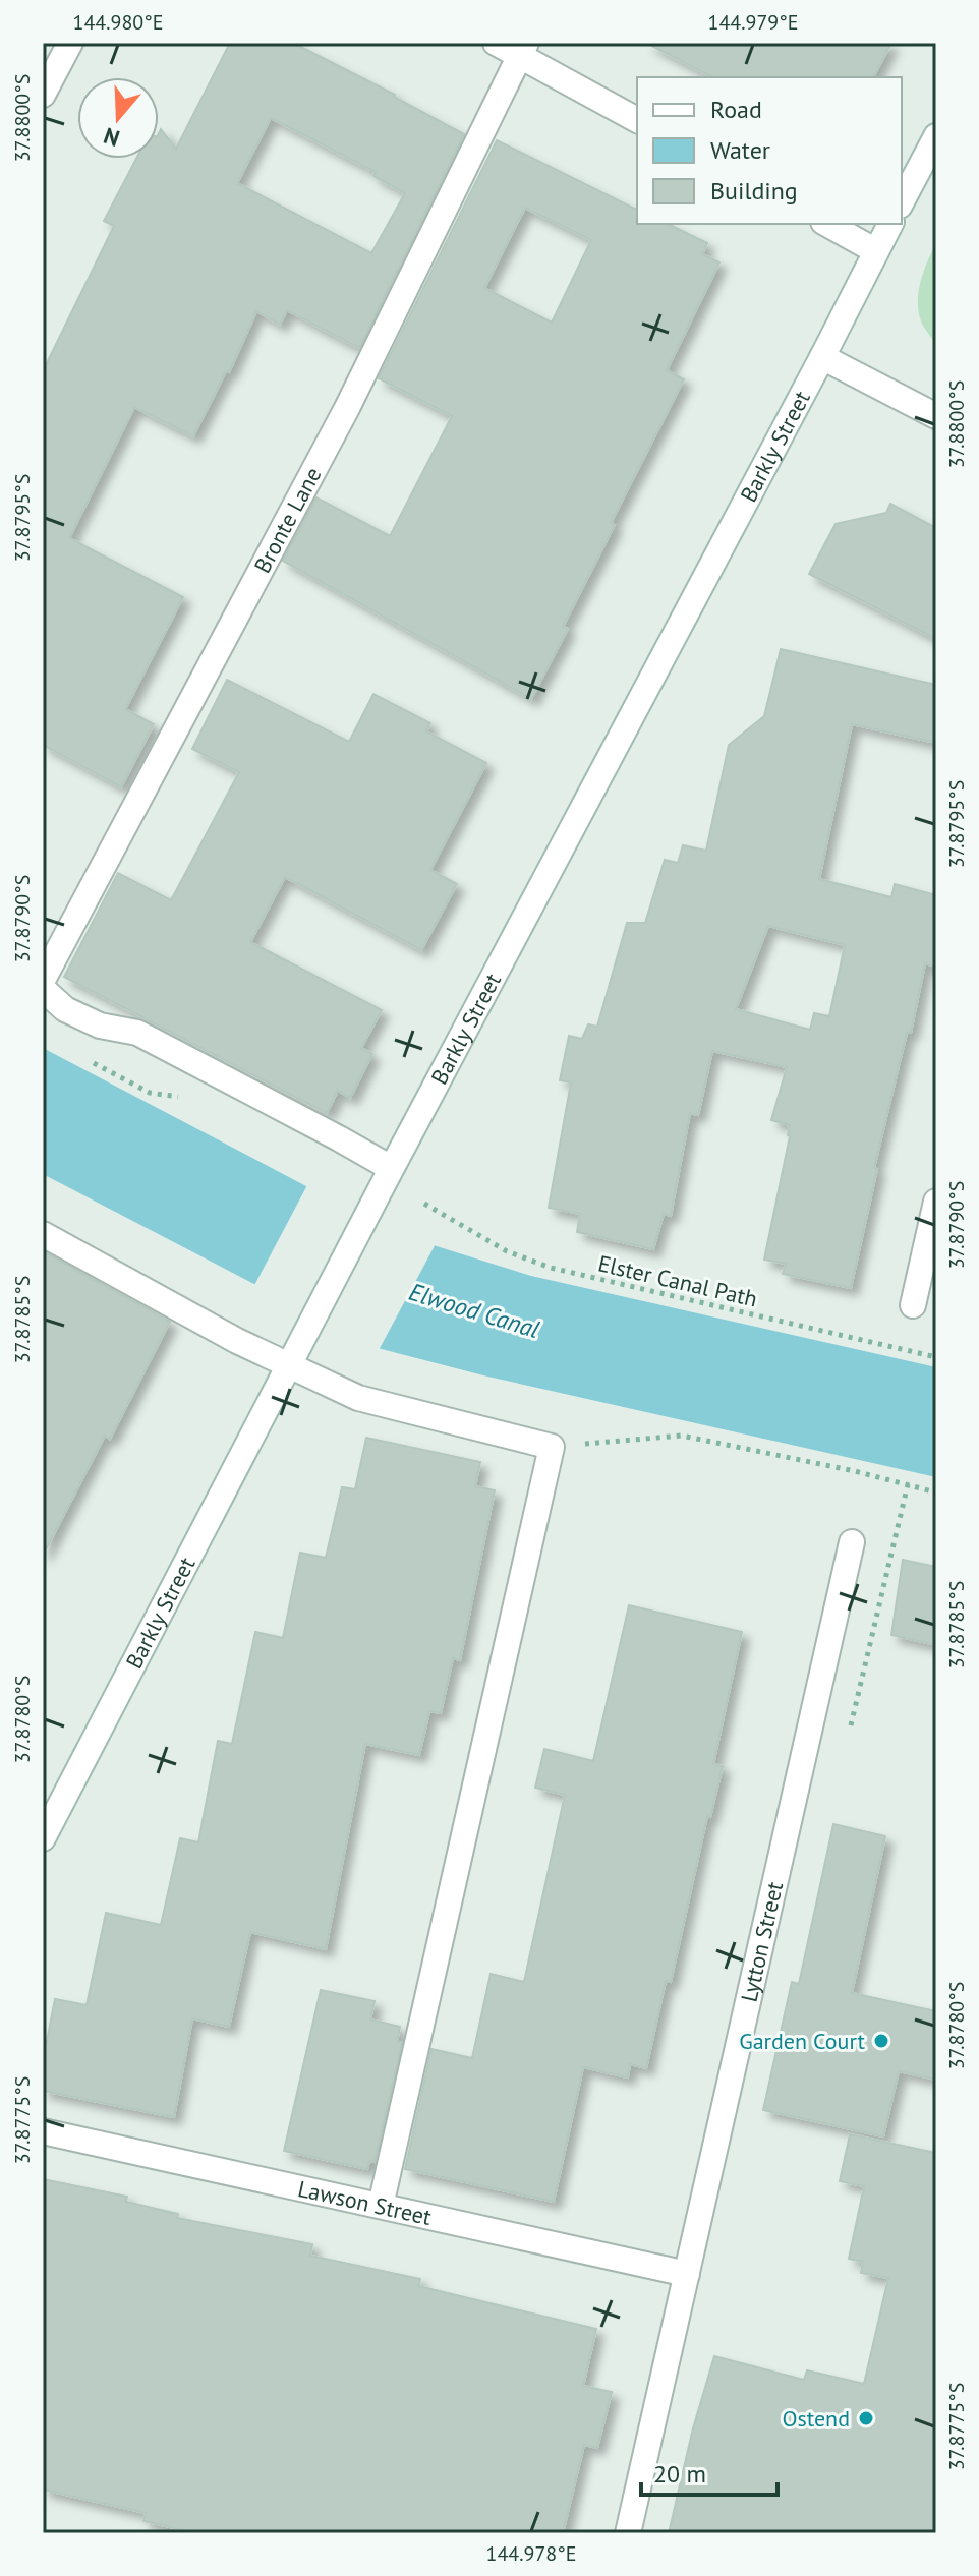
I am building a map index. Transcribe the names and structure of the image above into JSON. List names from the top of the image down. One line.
{"streets":{"street":["Barkly Street","Bronte Lane","Lytton Street","Lawson Street"],"path":["Elster Canal Path"]},"crossings":[["Lytton Street","Lawson Street"]],"water":["Elwood Canal"],"places":["Garden Court","Ostend"],"legend":["Road","Water","Building"],"scale_bar":"20 m","north":"bottom","coordinates":["144.980°E","144.979°E","37.8800°S","37.8795°S","37.8790°S","37.8785°S","37.8780°S","37.8775°S","144.978°E"]}
